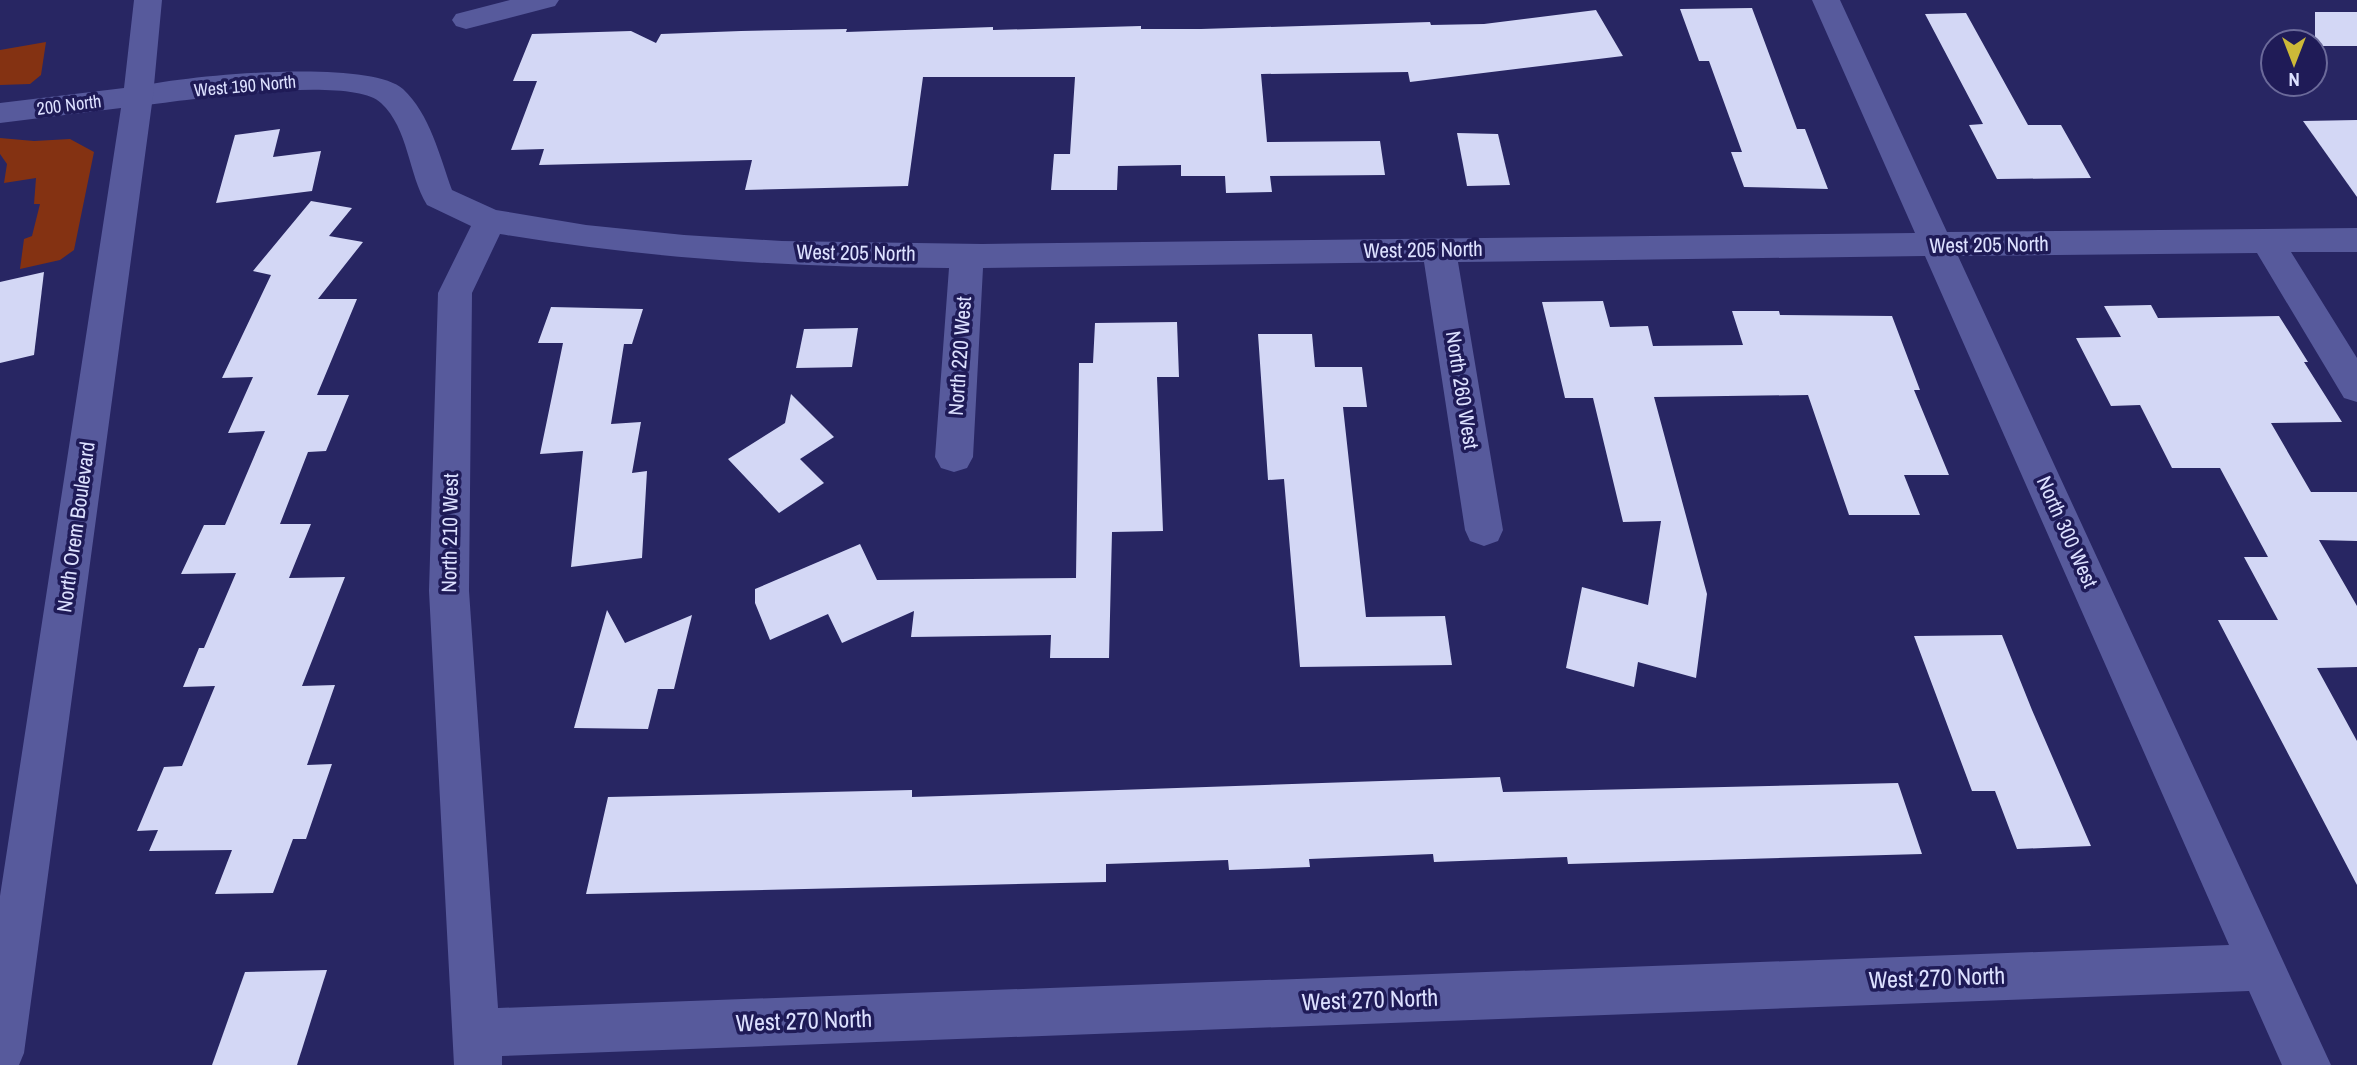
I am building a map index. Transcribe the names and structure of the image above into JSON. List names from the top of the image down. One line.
{"streets":{"street":["West 190 North","200 North","West 205 North","North 220 West","North 260 West","North Orem Boulevard","North 300 West","North 210 West","West 270 North"]},"crossings":[["West 190 North","200 North"],["West 190 North","West 205 North"],["West 190 North","North Orem Boulevard"],["West 190 North","North 210 West"],["200 North","North Orem Boulevard"],["West 205 North","North 220 West"],["West 205 North","North 260 West"],["West 205 North","North 300 West"],["West 205 North","North 210 West"],["North 300 West","West 270 North"],["North 210 West","West 270 North"]],"north":"bottom"}
